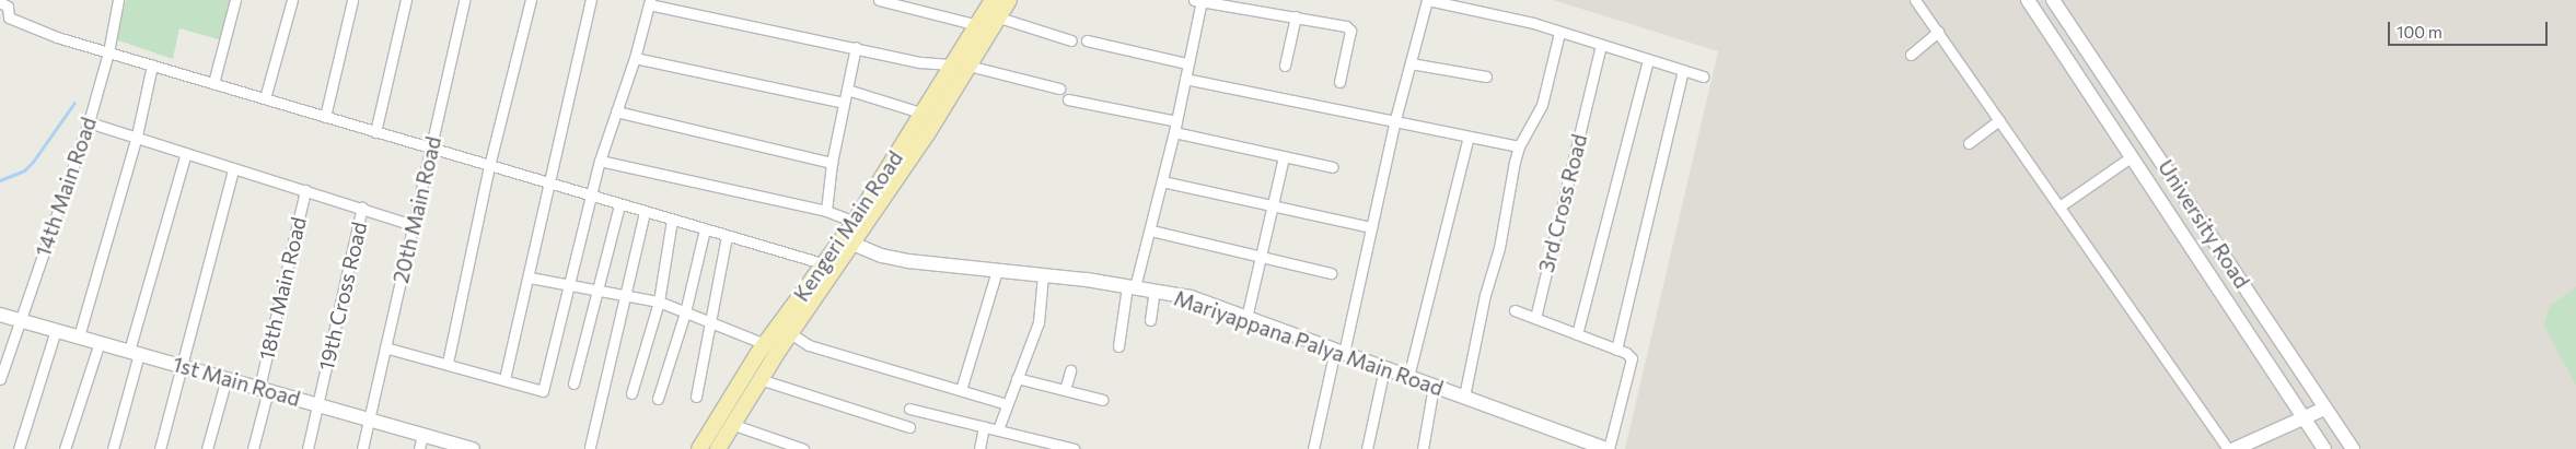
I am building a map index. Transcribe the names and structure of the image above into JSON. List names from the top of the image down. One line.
{"streets":{"main road":["Kengeri Main Road"],"street":["14th Main Road","3rd Cross Road","20th Main Road","University Road","18th Main Road","19th Cross Road","Mariyappana Palya Main Road","1st Main Road"]},"crossings":[["14th Main Road","1st Main Road"],["20th Main Road","1st Main Road"],["Kengeri Main Road","Mariyappana Palya Main Road"],["18th Main Road","1st Main Road"],["19th Cross Road","1st Main Road"]],"scale_bar":"100 m"}
